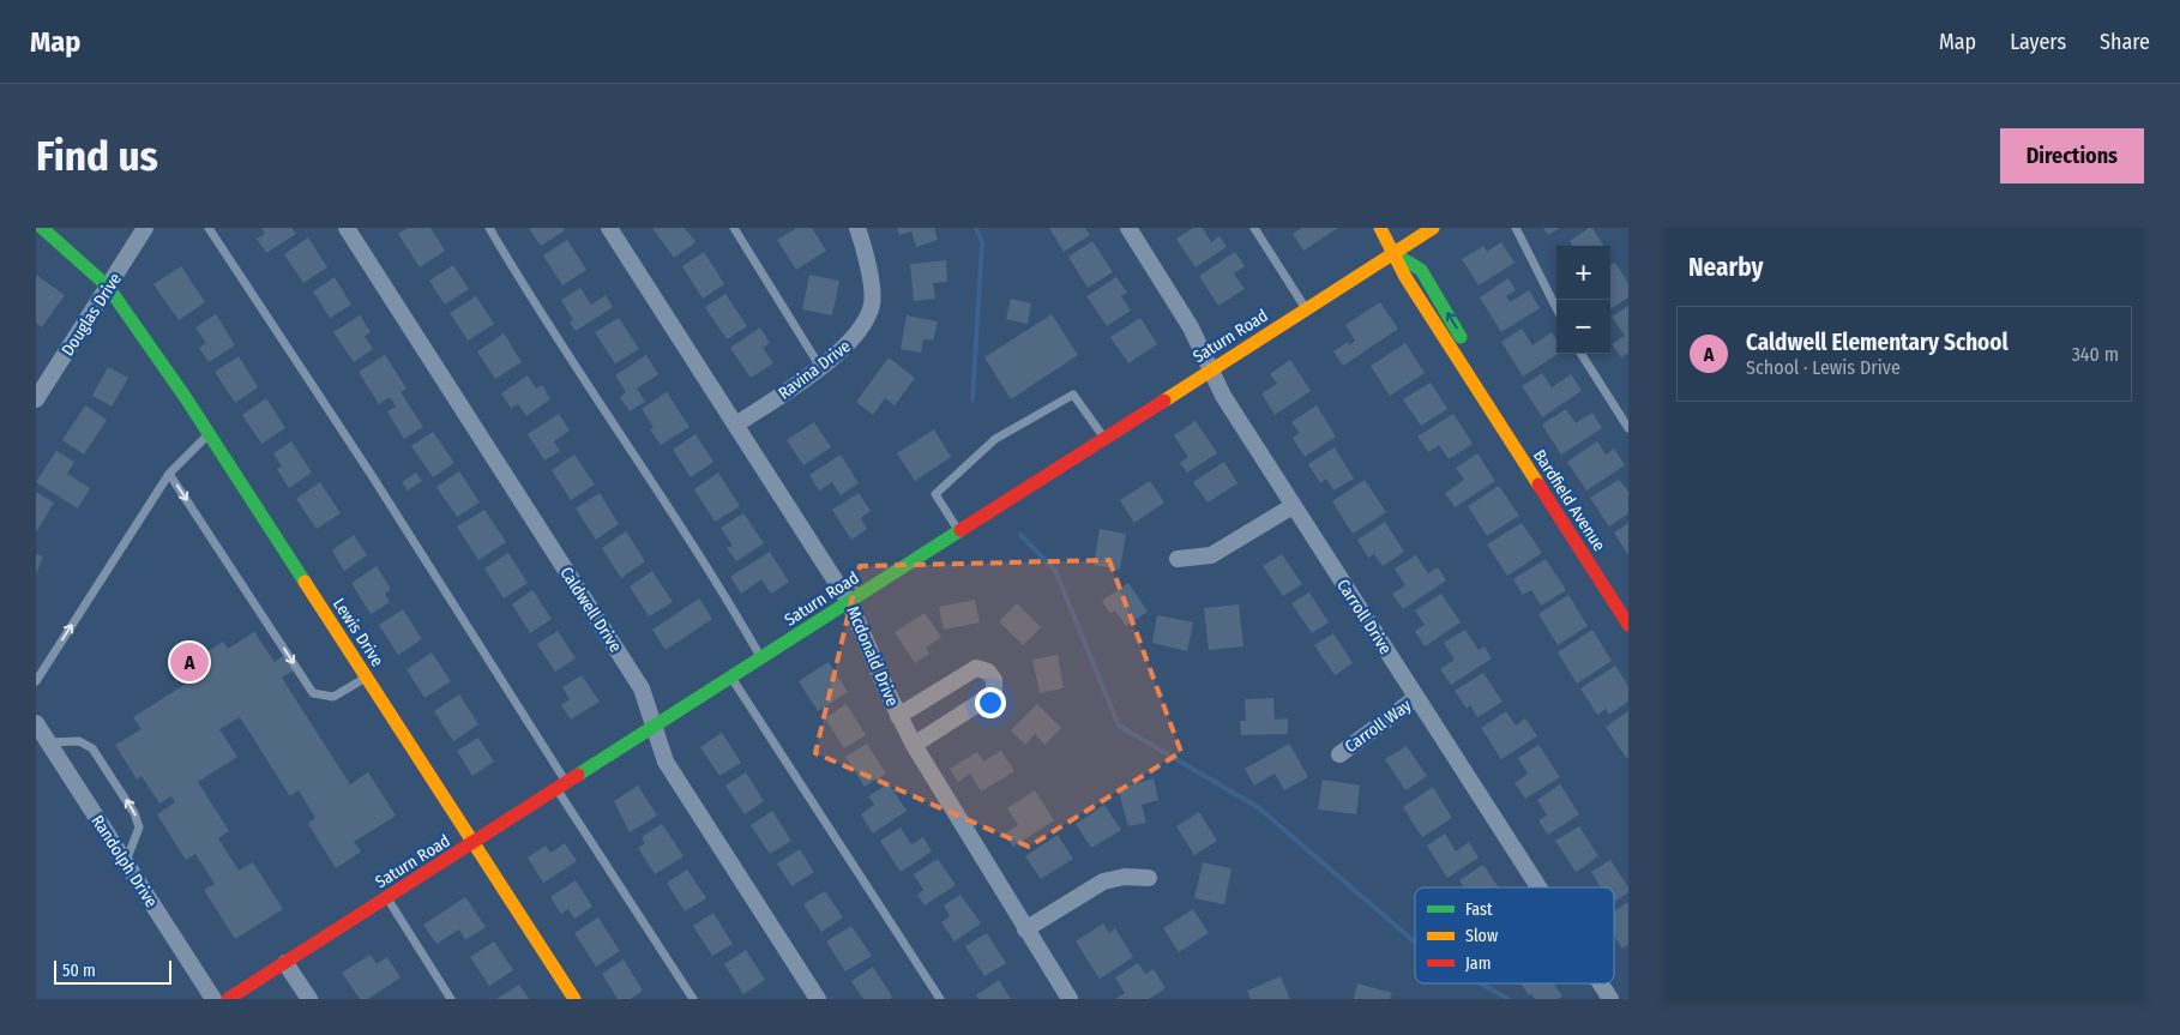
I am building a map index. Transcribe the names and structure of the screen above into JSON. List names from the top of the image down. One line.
{"streets":{"street":["Douglas Drive","Saturn Road","Ravina Drive","Bardfield Avenue","Caldwell Drive","Carroll Drive","Lewis Drive","Mcdonald Drive","Carroll Way","Randolph Drive"]},"crossings":[["Douglas Drive","Lewis Drive"],["Saturn Road","Bardfield Avenue"],["Saturn Road","Caldwell Drive"],["Saturn Road","Carroll Drive"],["Saturn Road","Lewis Drive"],["Saturn Road","Mcdonald Drive"],["Ravina Drive","Mcdonald Drive"],["Carroll Drive","Carroll Way"]],"legend":["Fast","Slow","Jam"],"scale_bar":"50 m","page":{"header":"Map","nav":["Map","Layers","Share"],"buttons":"Directions","title":"Find us","heading":"Nearby","map_buttons":["+","−"],"list":[{"mark":"A","name":"Caldwell Elementary School","note":"School · Lewis Drive","value":"340 m"}],"pins":"A","scale":"50 m"}}
